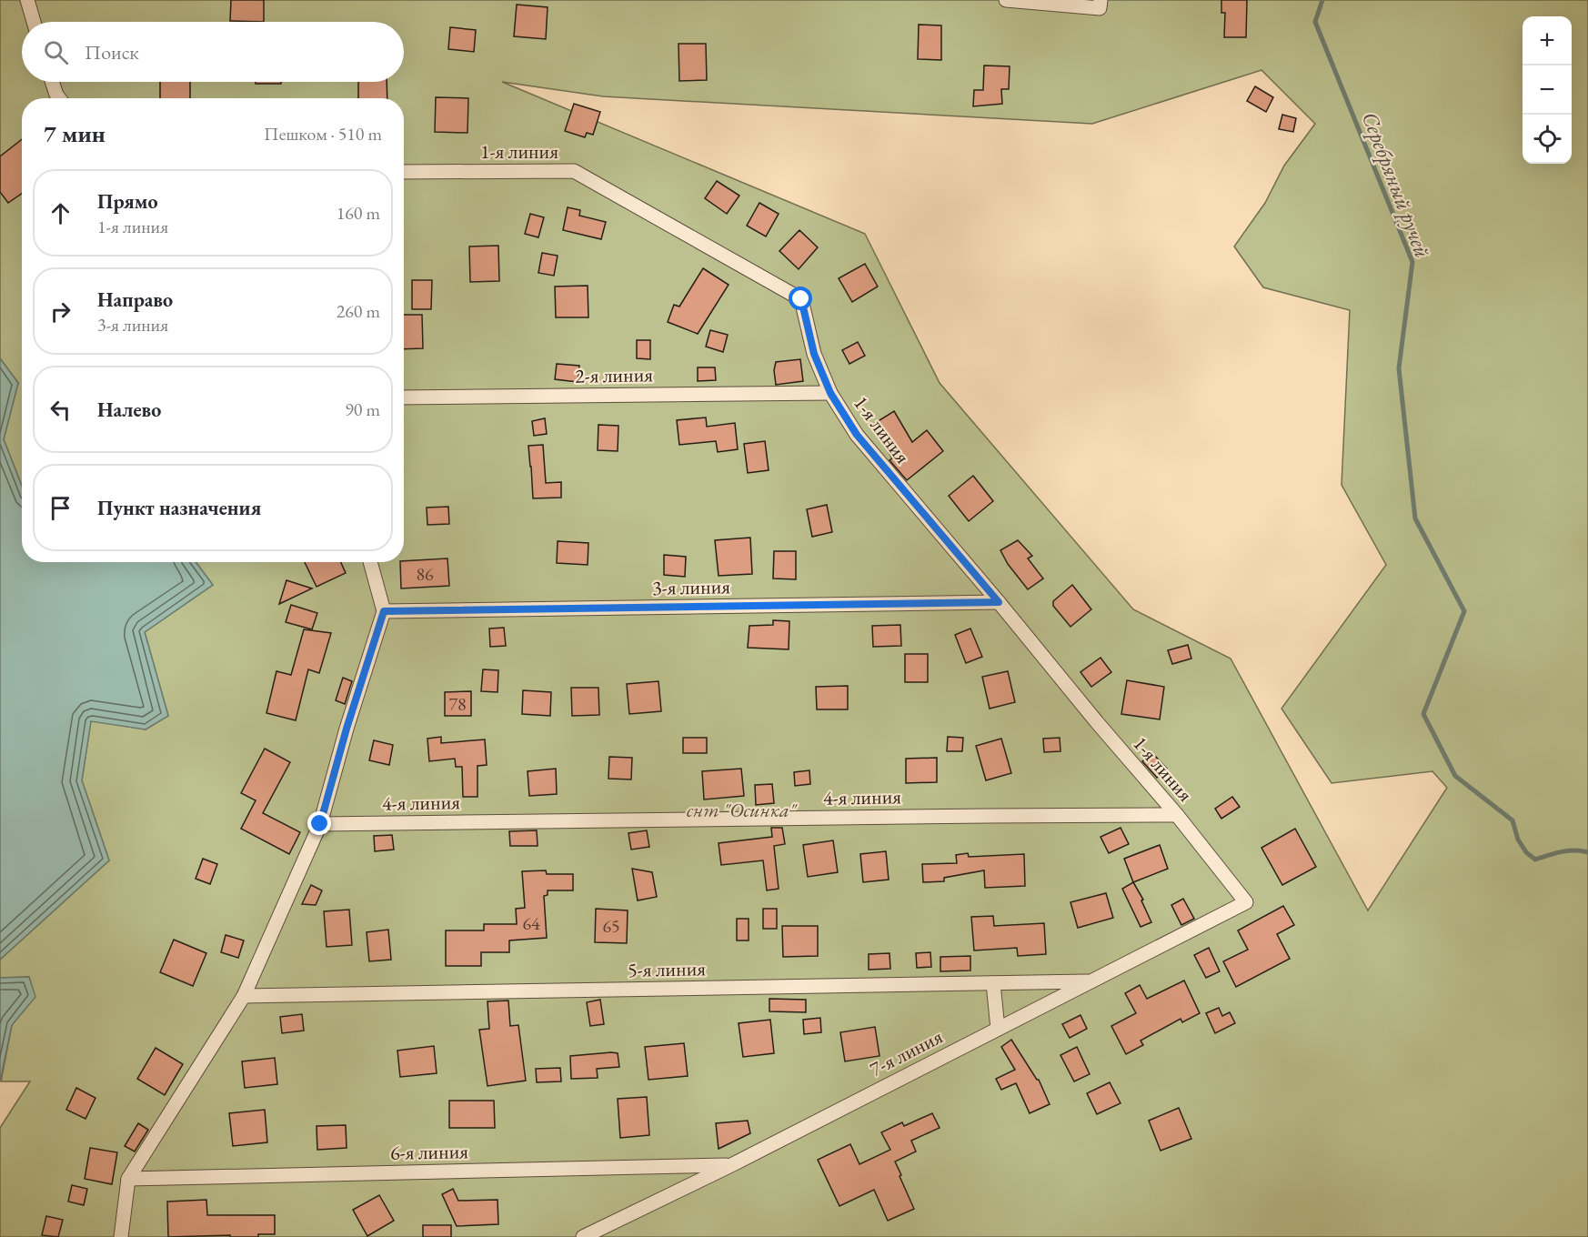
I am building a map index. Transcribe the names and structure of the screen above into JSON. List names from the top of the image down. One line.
{"streets":{"street":["1-я линия","2-я линия","3-я линия","4-я линия","5-я линия","7-я линия","6-я линия"]},"crossings":[["1-я линия","2-я линия"],["1-я линия","3-я линия"],["1-я линия","4-я линия"],["1-я линия","7-я линия"],["5-я линия","7-я линия"],["7-я линия","6-я линия"]],"water":["Серебряный ручей"],"parks":["снт \"Осинка\""],"house_numbers":["86","78","64","65"],"page":{"map_buttons":["+","−"],"search":"Поиск","heading":["7 мин","Пешком · 510 m"],"list":[["Прямо","1-я линия","160 m"],["Направо","3-я линия","260 m"],["Налево","90 m"],"Пункт назначения"]}}
